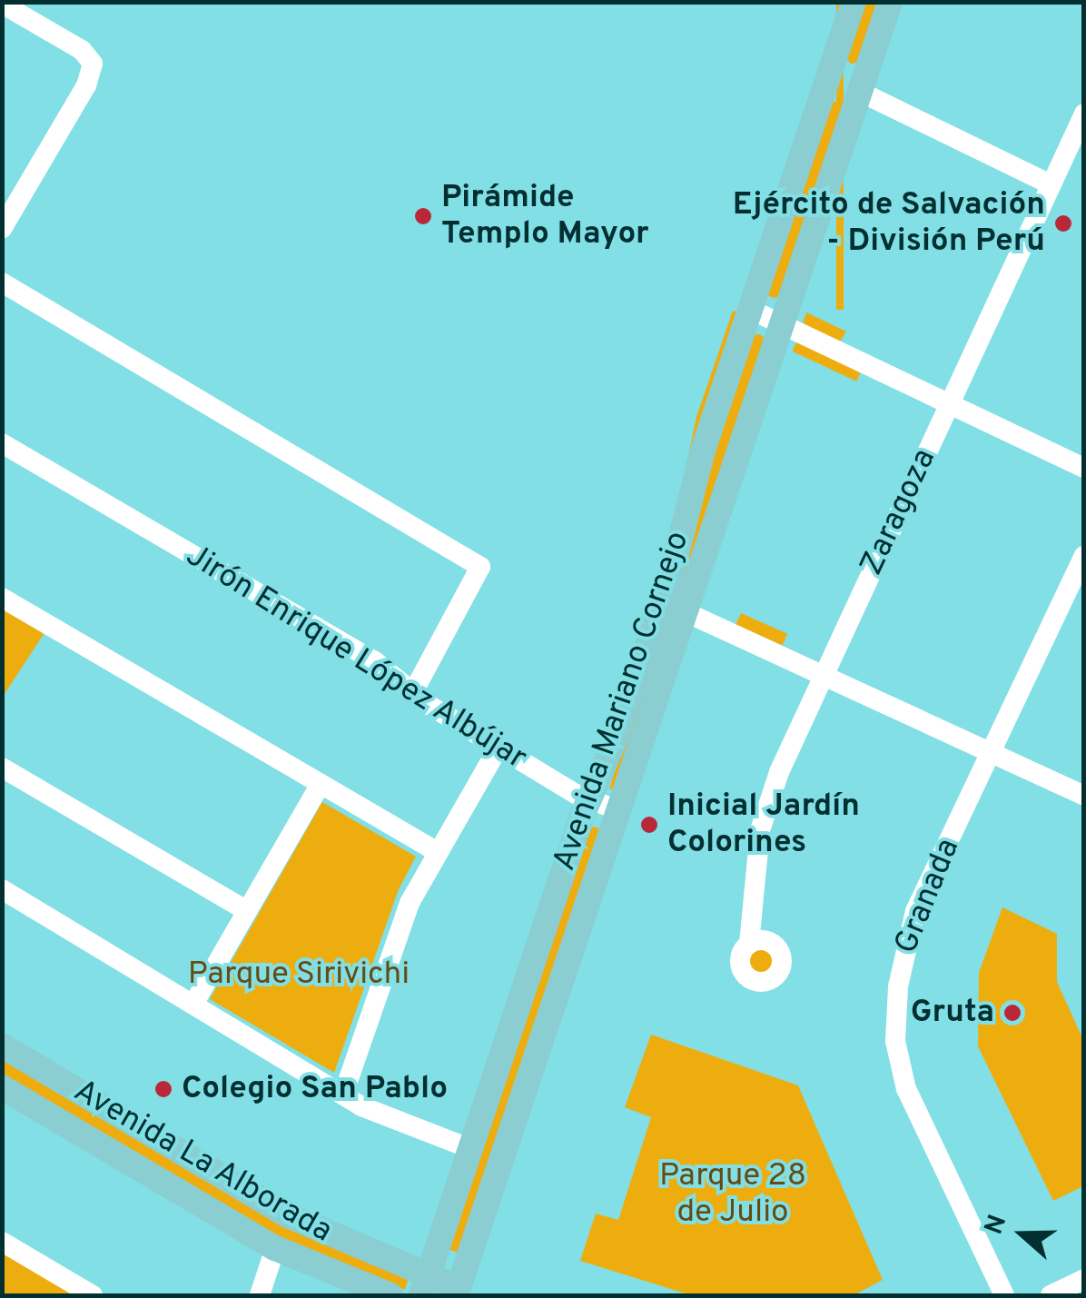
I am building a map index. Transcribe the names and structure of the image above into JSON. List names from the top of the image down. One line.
{"streets":{"main road":["Avenida Mariano Cornejo","Avenida La Alborada"],"street":["Zaragoza","Jirón Enrique López Albújar","Granada"]},"crossings":[["Jirón Enrique López Albújar","Avenida Mariano Cornejo"],["Avenida Mariano Cornejo","Avenida La Alborada"]],"parks":["Parque Sirivichi","Parque 28 de Julio"],"places":["Pirámide Templo Mayor","Ejército de Salvación - División Perú","Inicial Jardín Colorines","Gruta","Colegio San Pablo"],"north":"left"}
